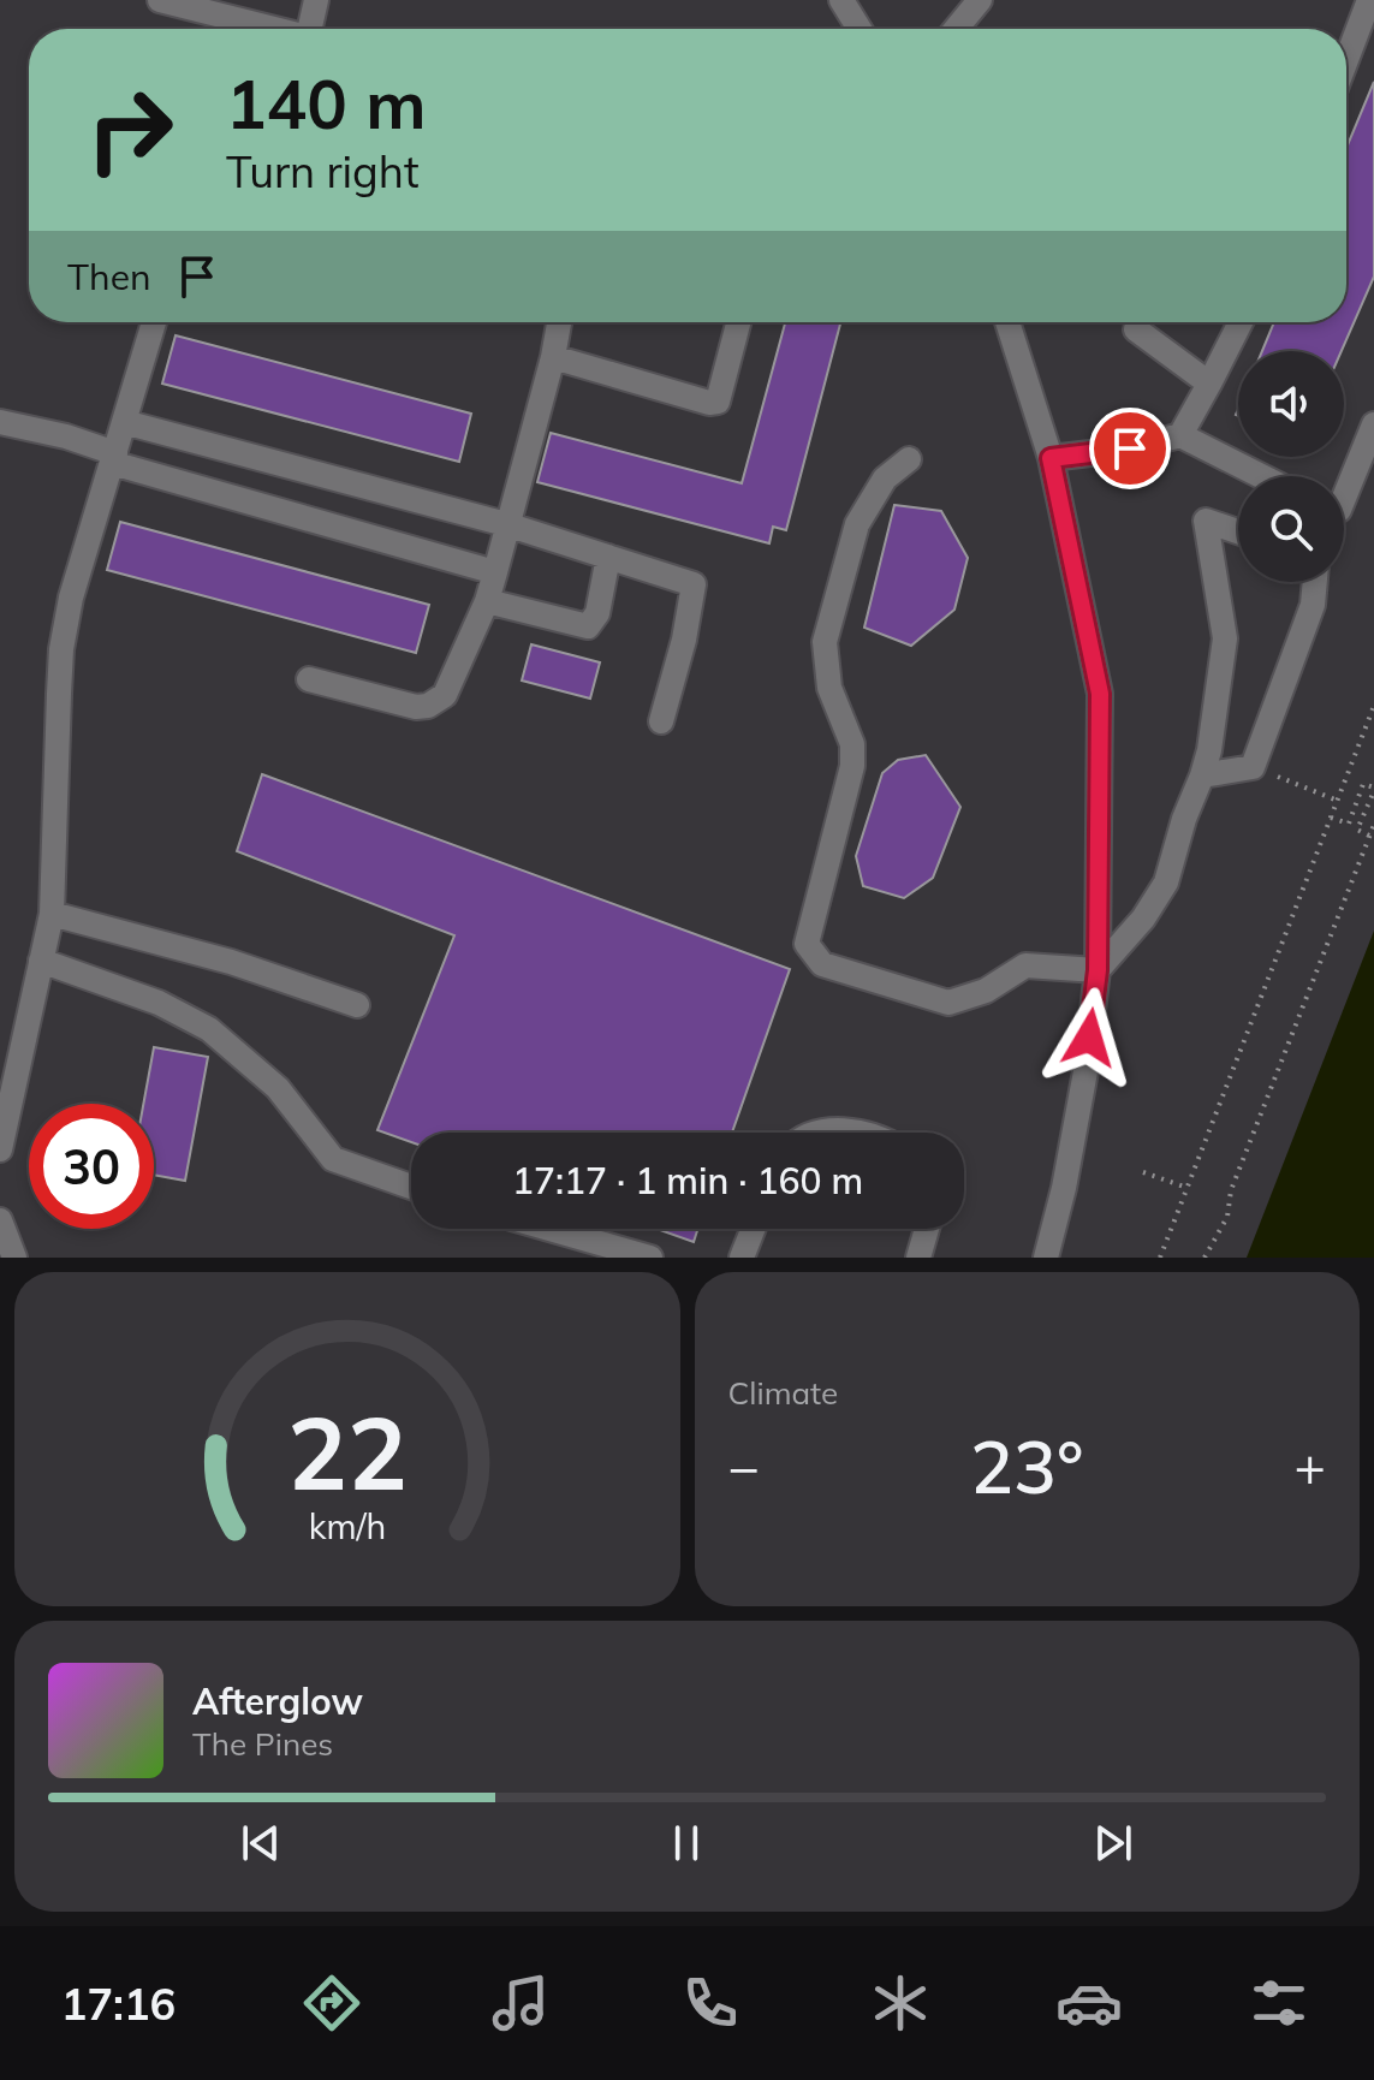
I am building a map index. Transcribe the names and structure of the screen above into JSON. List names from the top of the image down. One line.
{"page":{"turn":["140 m","Turn right"],"then":"Then","limit":"30","trip":"17:17 · 1 min · 160 m","tile":"Climate","heat":["−","23°","+"],"song":["Afterglow","The Pines"],"tabs":"17:16","gauge":["22","km/h"]}}
